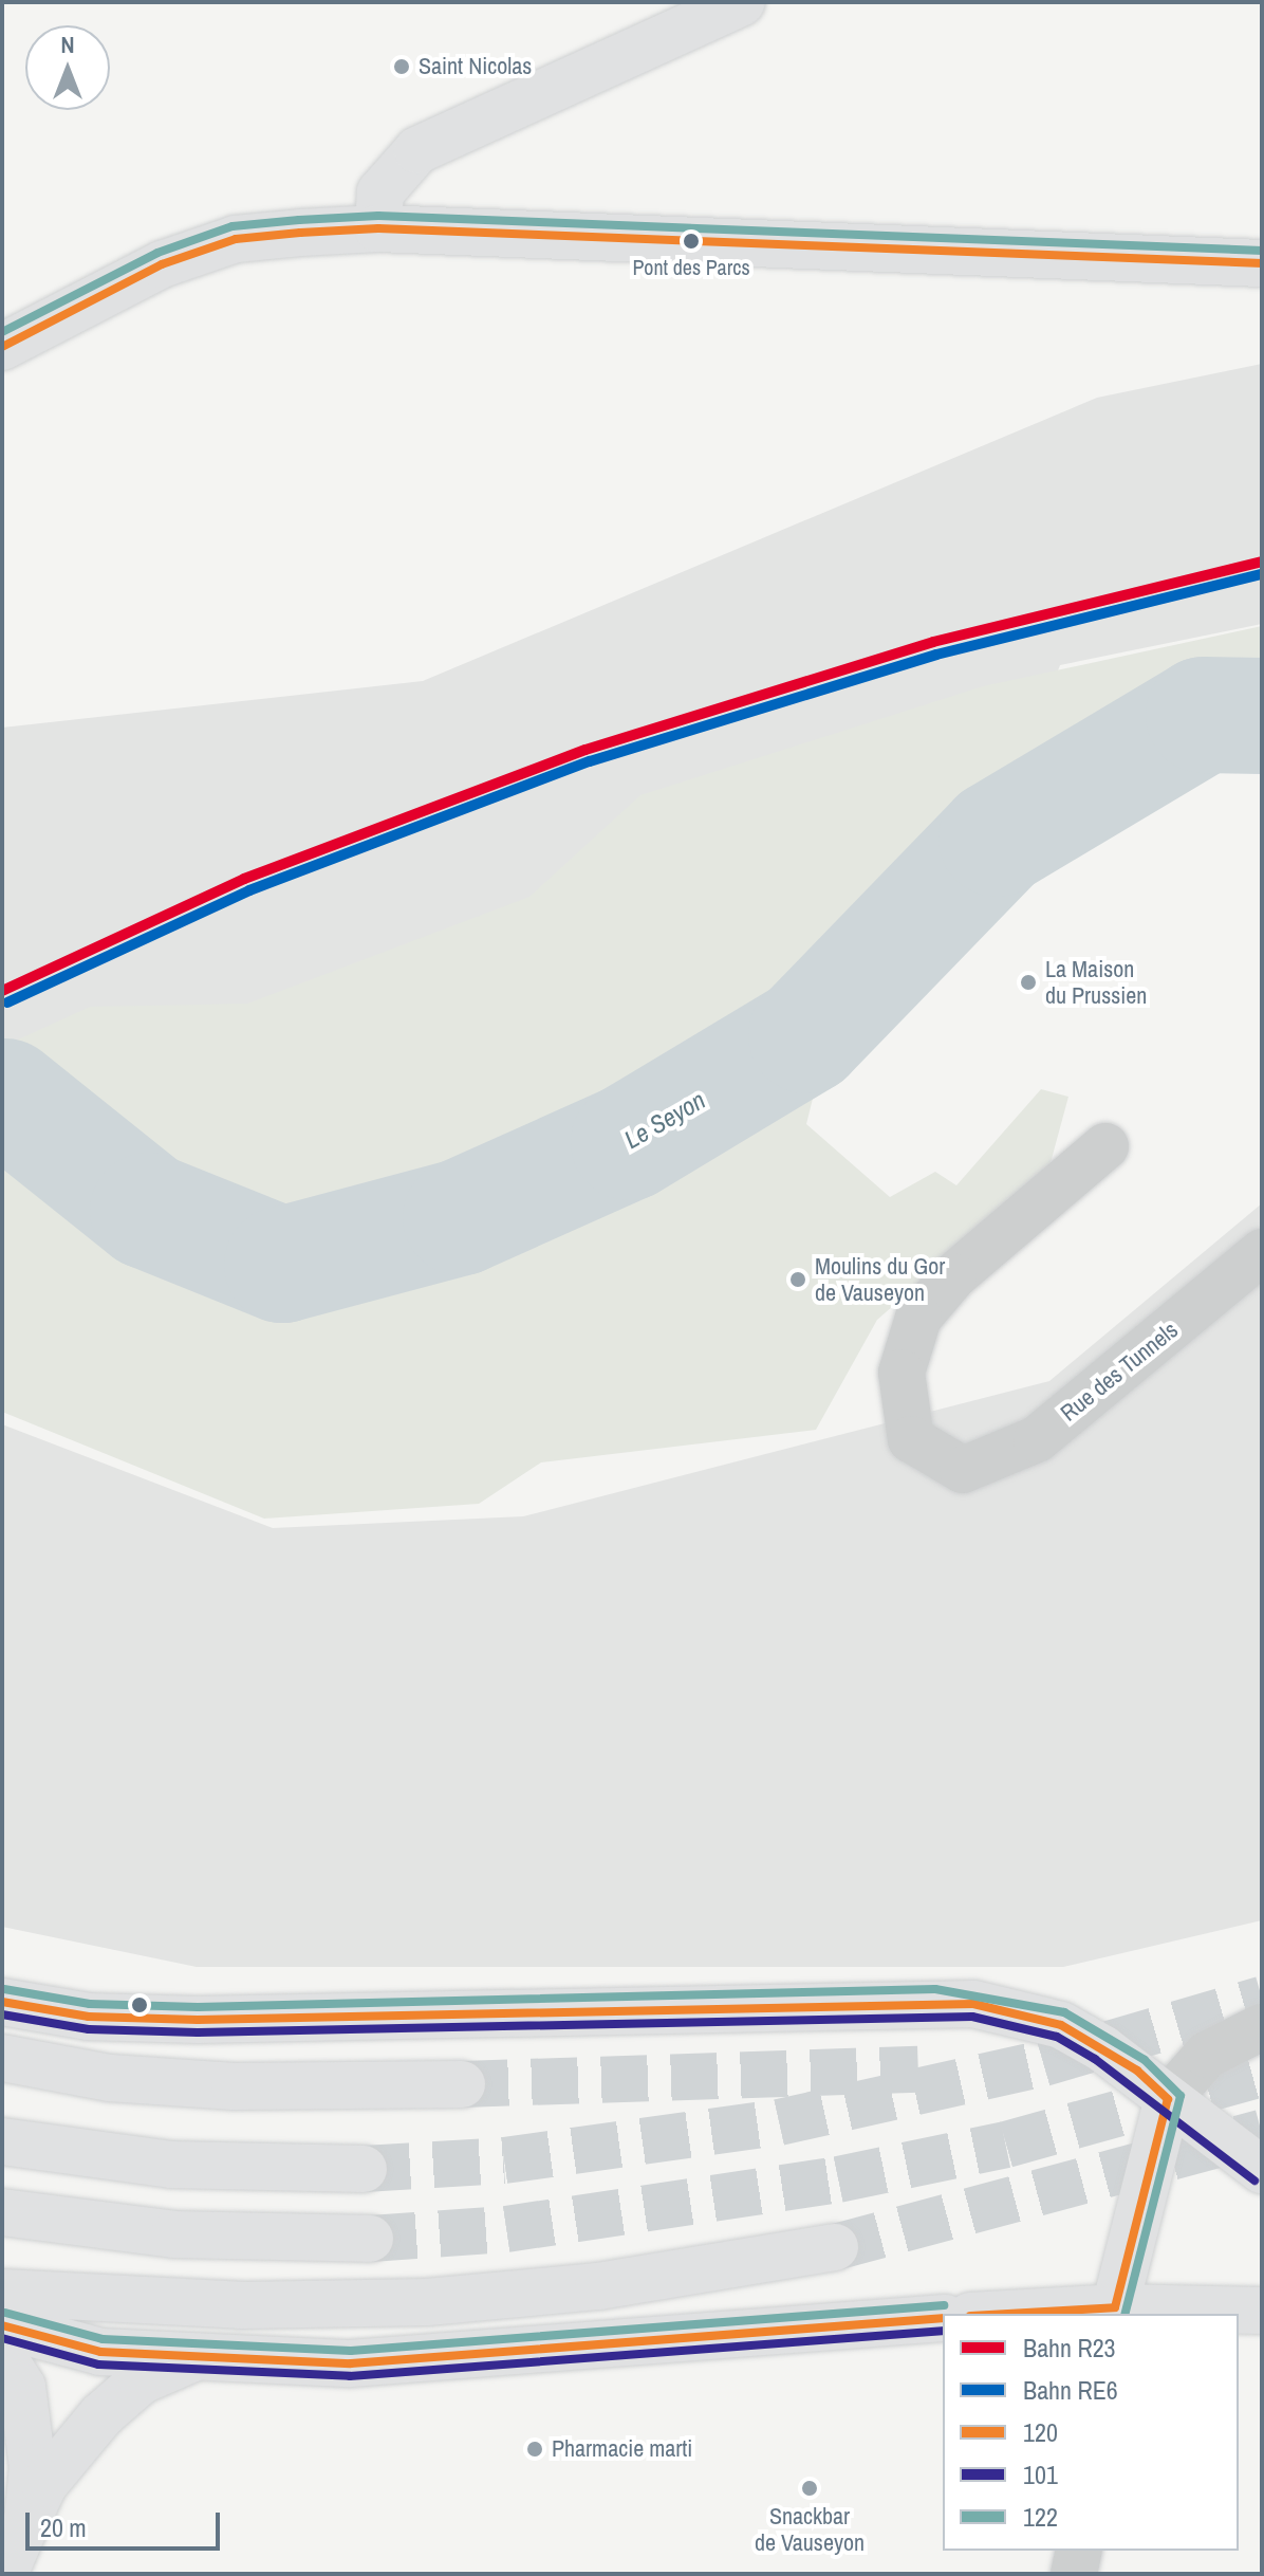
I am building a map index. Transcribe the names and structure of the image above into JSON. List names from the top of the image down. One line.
{"streets":{"street":["Rue des Tunnels"]},"water":["Le Seyon"],"places":["Saint Nicolas","Pont des Parcs","La Maison du Prussien","Moulins du Gor de Vauseyon","Pharmacie marti","Snackbar de Vauseyon"],"lines":["transit line 122","transit line 120","rail line R23","rail line RE6","transit line 101"],"legend":["Bahn R23","Bahn RE6","120","101","122"],"scale_bar":"20 m","north":"top"}
